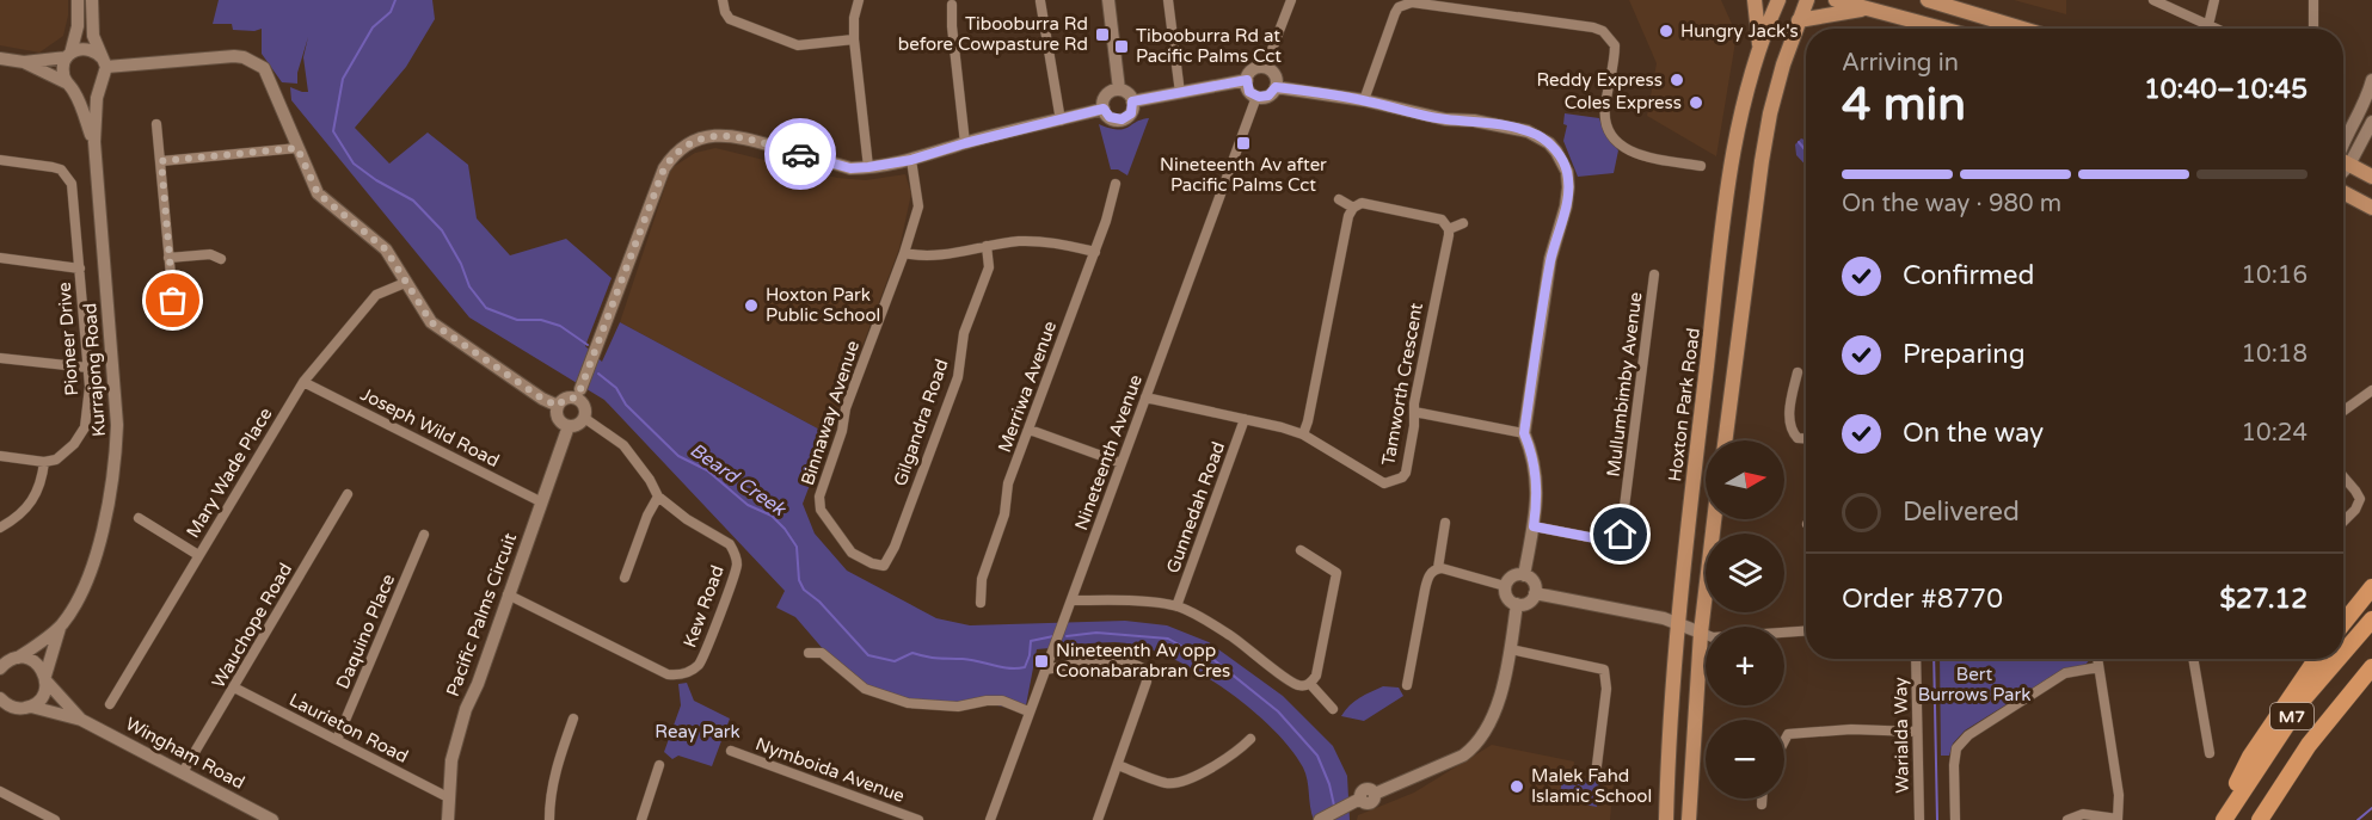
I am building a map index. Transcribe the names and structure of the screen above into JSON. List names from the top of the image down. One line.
{"streets":{"highway":["M7"],"main road":["Hoxton Park Road"],"street":["Pioneer Drive","Kurrajong Road","Tamworth Crescent","Mullumbimby Avenue","Merriwa Avenue","Binnaway Avenue","Gilgandra Road","Joseph Wild Road","Nineteenth Avenue","Mary Wade Place","Gunnedah Road","Kew Road","Pacific Palms Circuit","Wauchope Road","Daquino Place","Laurieton Road","Warialda Way","Wingham Road","Nymboida Avenue"]},"crossings":[["Kurrajong Road","Wingham Road"],["Tamworth Crescent","Nineteenth Avenue"],["Tamworth Crescent","Gunnedah Road"],["Binnaway Avenue","Gilgandra Road"],["Joseph Wild Road","Mary Wade Place"],["Joseph Wild Road","Pacific Palms Circuit"],["Kew Road","Pacific Palms Circuit"],["Pacific Palms Circuit","Laurieton Road"],["Wauchope Road","Laurieton Road"],["Wauchope Road","Wingham Road"],["Daquino Place","Laurieton Road"]],"water":["Beard Creek"],"parks":["Bert Burrows Park","Reay Park"],"places":{"other":["Hungry Jack's","Reddy Express","Coles Express","Hoxton Park Public School","Malek Fahd Islamic School"],"transit":["Tibooburra Rd before Cowpasture Rd","Tibooburra Rd at Pacific Palms Cct","Nineteenth Av after Pacific Palms Cct","Nineteenth Av opp Coonabarabran Cres"]},"north":"right","page":{"heading":["4 min","Arriving in","10:40–10:45"],"panel":["Order #8770","$27.12"],"bar":"On the way · 980 m","list":[["Confirmed","10:16"],["Preparing","10:18"],["On the way","10:24"],"Delivered"],"map_buttons":["+","−"]}}
